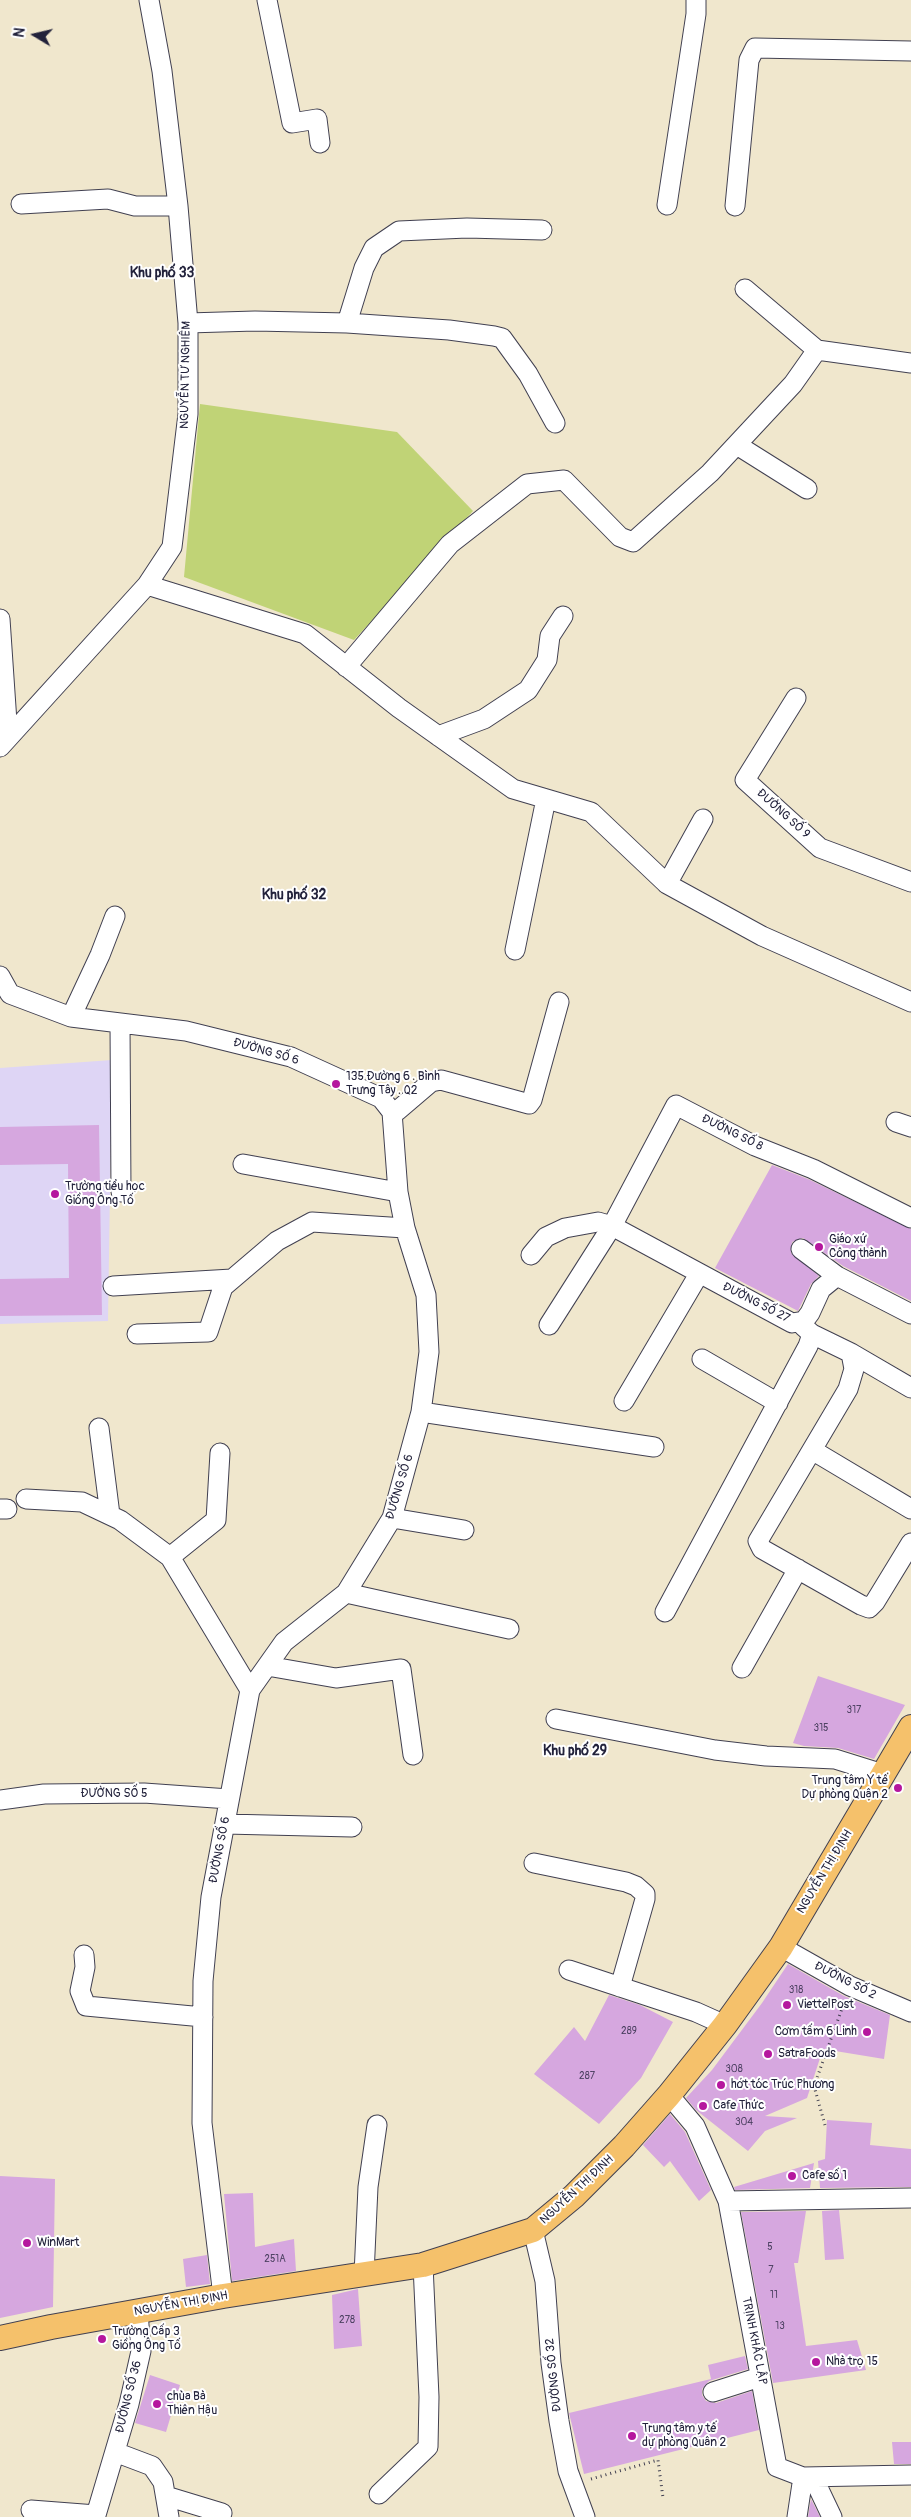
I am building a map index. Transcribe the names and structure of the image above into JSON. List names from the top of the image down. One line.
{"streets":{"main road":["NGUYỄN THỊ ĐỊNH"],"street":["NGUYỄN TƯ NGHIÊM","ĐƯỜNG SỐ 9","ĐƯỜNG SỐ 6","ĐƯỜNG SỐ 8","ĐƯỜNG SỐ 27","ĐƯỜNG SỐ 5","ĐƯỜNG SỐ 2","TRỊNH KHẮC LẬP","ĐƯỜNG SỐ 32","ĐƯỜNG SỐ 36"]},"crossings":[["ĐƯỜNG SỐ 6","ĐƯỜNG SỐ 5"],["ĐƯỜNG SỐ 6","NGUYỄN THỊ ĐỊNH"],["ĐƯỜNG SỐ 8","ĐƯỜNG SỐ 27"],["NGUYỄN THỊ ĐỊNH","ĐƯỜNG SỐ 2"],["NGUYỄN THỊ ĐỊNH","TRỊNH KHẮC LẬP"],["NGUYỄN THỊ ĐỊNH","ĐƯỜNG SỐ 32"],["NGUYỄN THỊ ĐỊNH","ĐƯỜNG SỐ 36"]],"districts":["Khu phố 33","Khu phố 32","Khu phố 29"],"places":["135 Đường 6 . Bình Trưng Tây . Q2","Trường tiểu học Giồng Ông Tố","Giáo xứ Công thành","Trung tâm Y tế Dự phòng Quận 2","ViettelPost","Cơm tấm 6 Linh","SatraFoods","hớt tóc Trúc Phương","Cafe Thức","Cafe số 1","WinMart","Trường Cấp 3 Giồng Ông Tố","Nhà trọ 15","chùa Bà Thiên Hậu","Trung tâm y tế dự phòng Quân 2"],"house_numbers":["317","315","318","289","308","287","304","5","251A","7","11","278","13"],"north":"left"}
